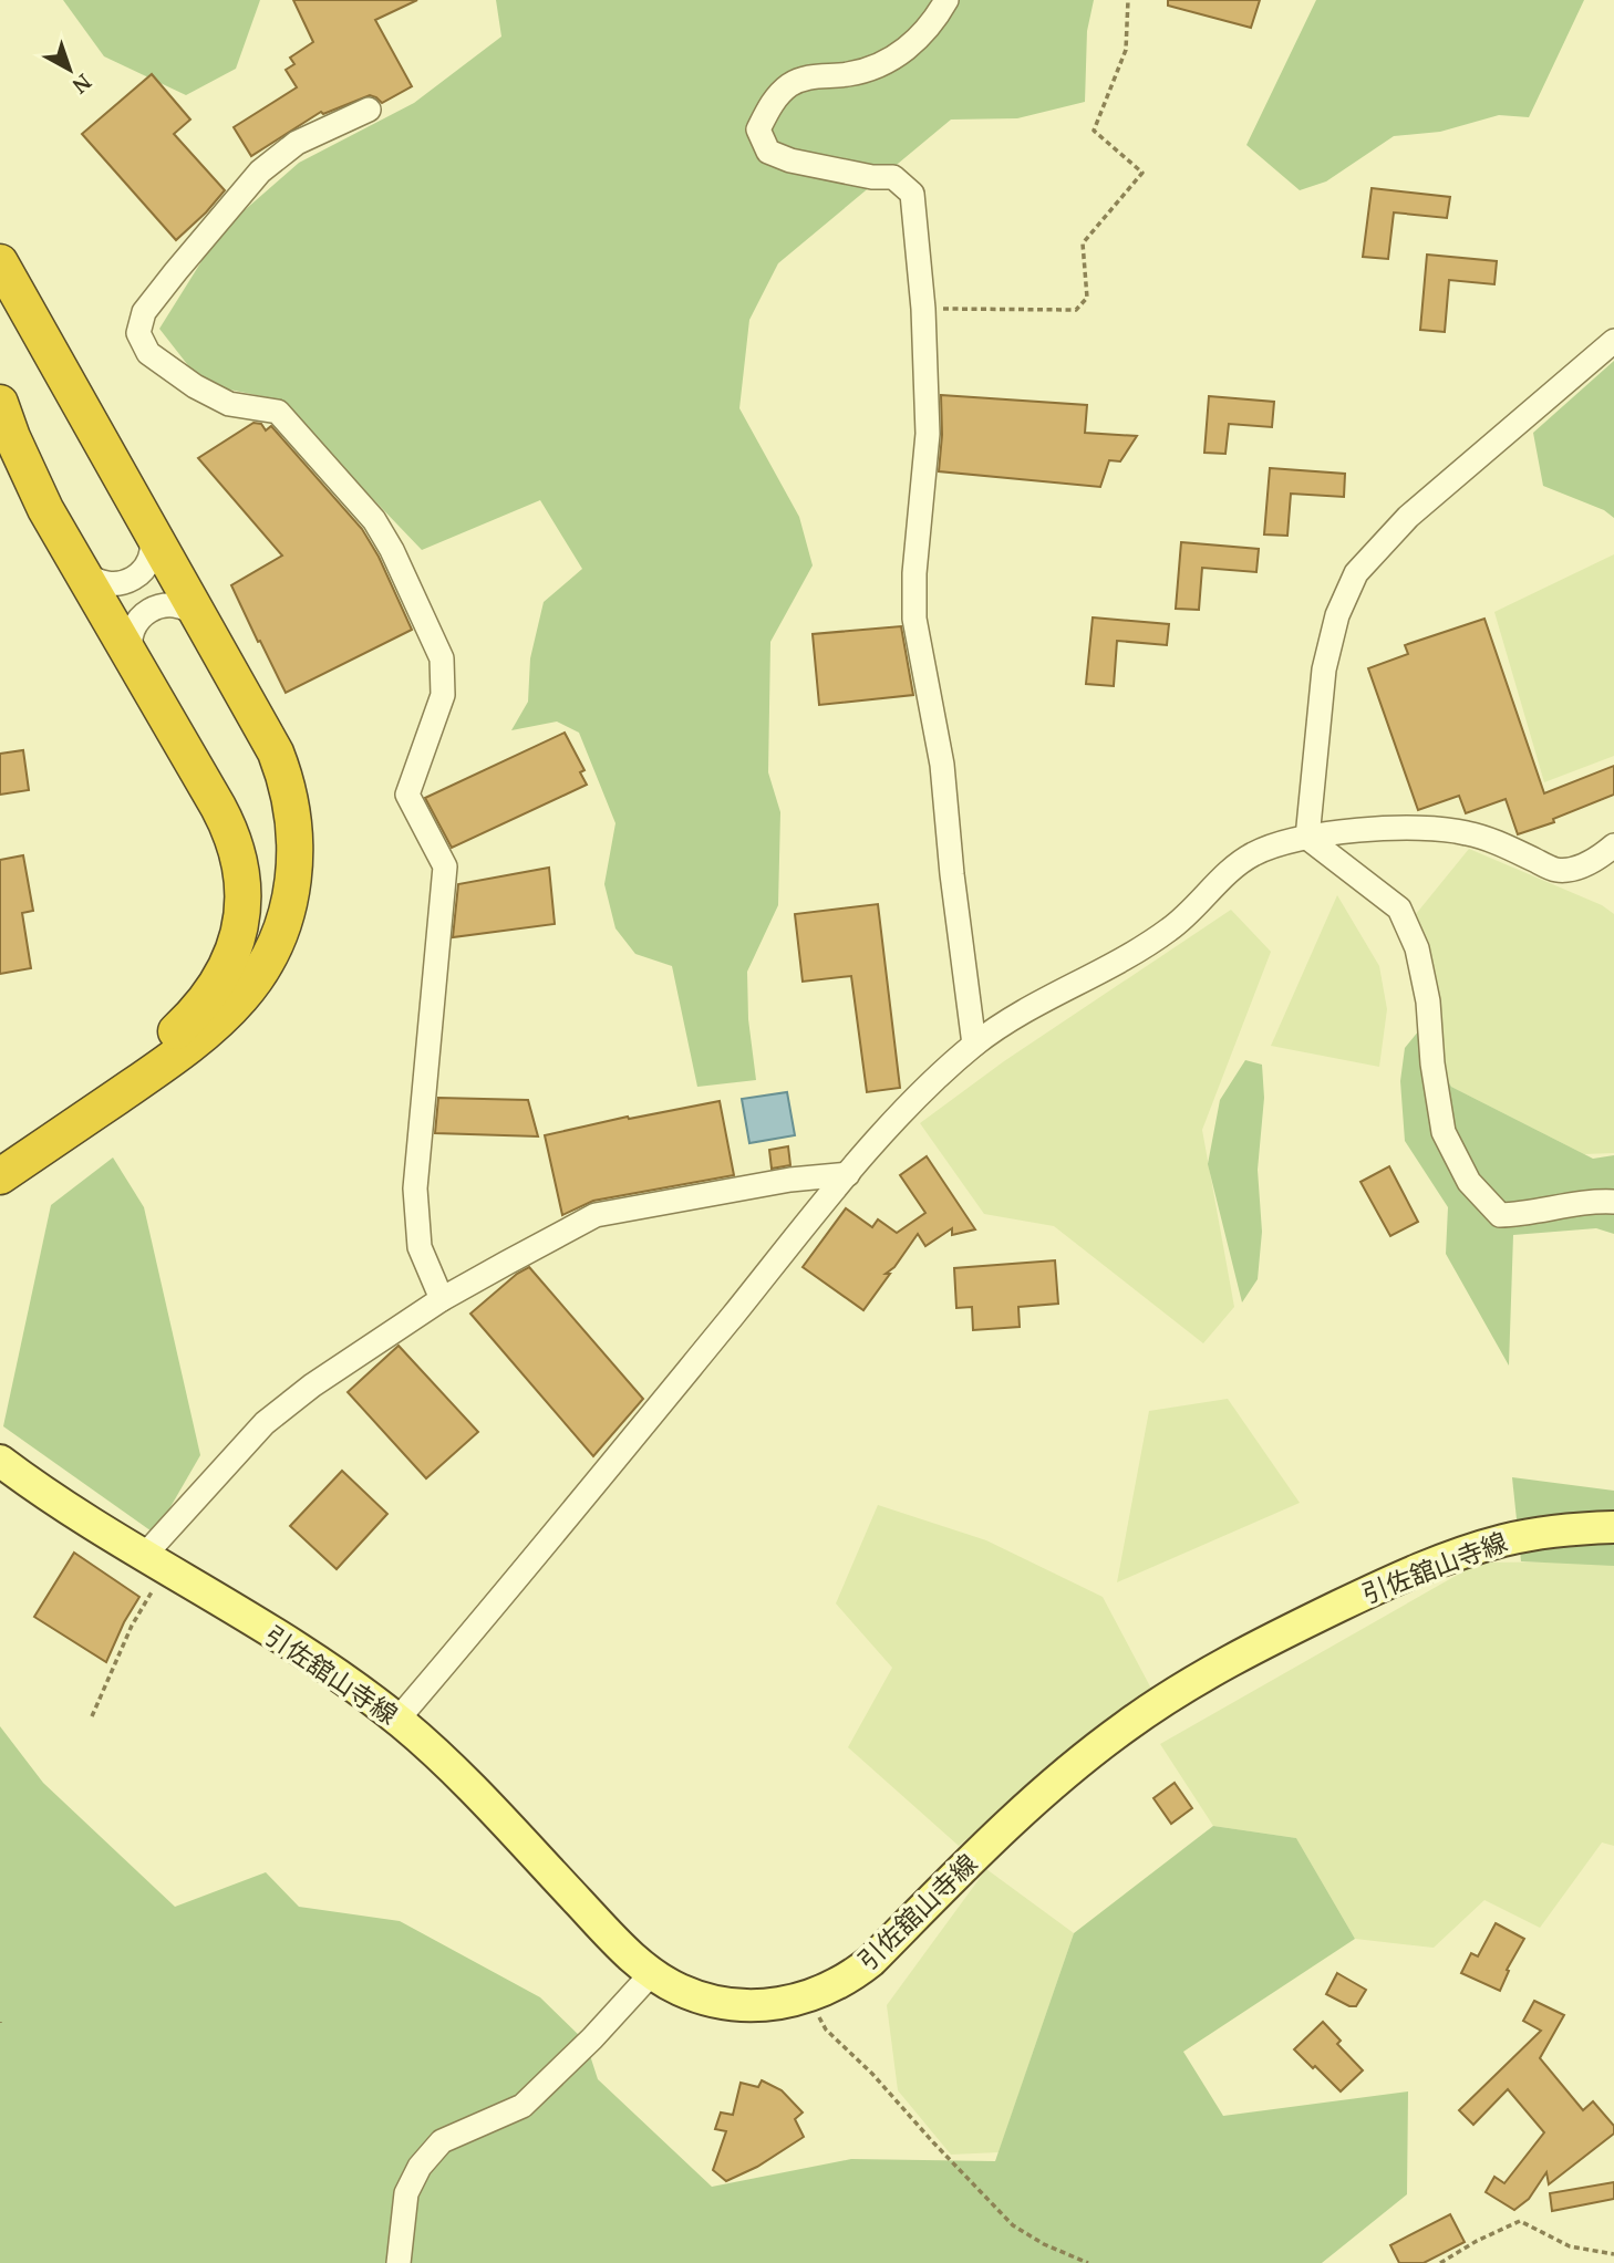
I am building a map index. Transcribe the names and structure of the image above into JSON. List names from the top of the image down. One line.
{"streets":{"main road":["引佐舘山寺線"]},"north":"bottom right"}
